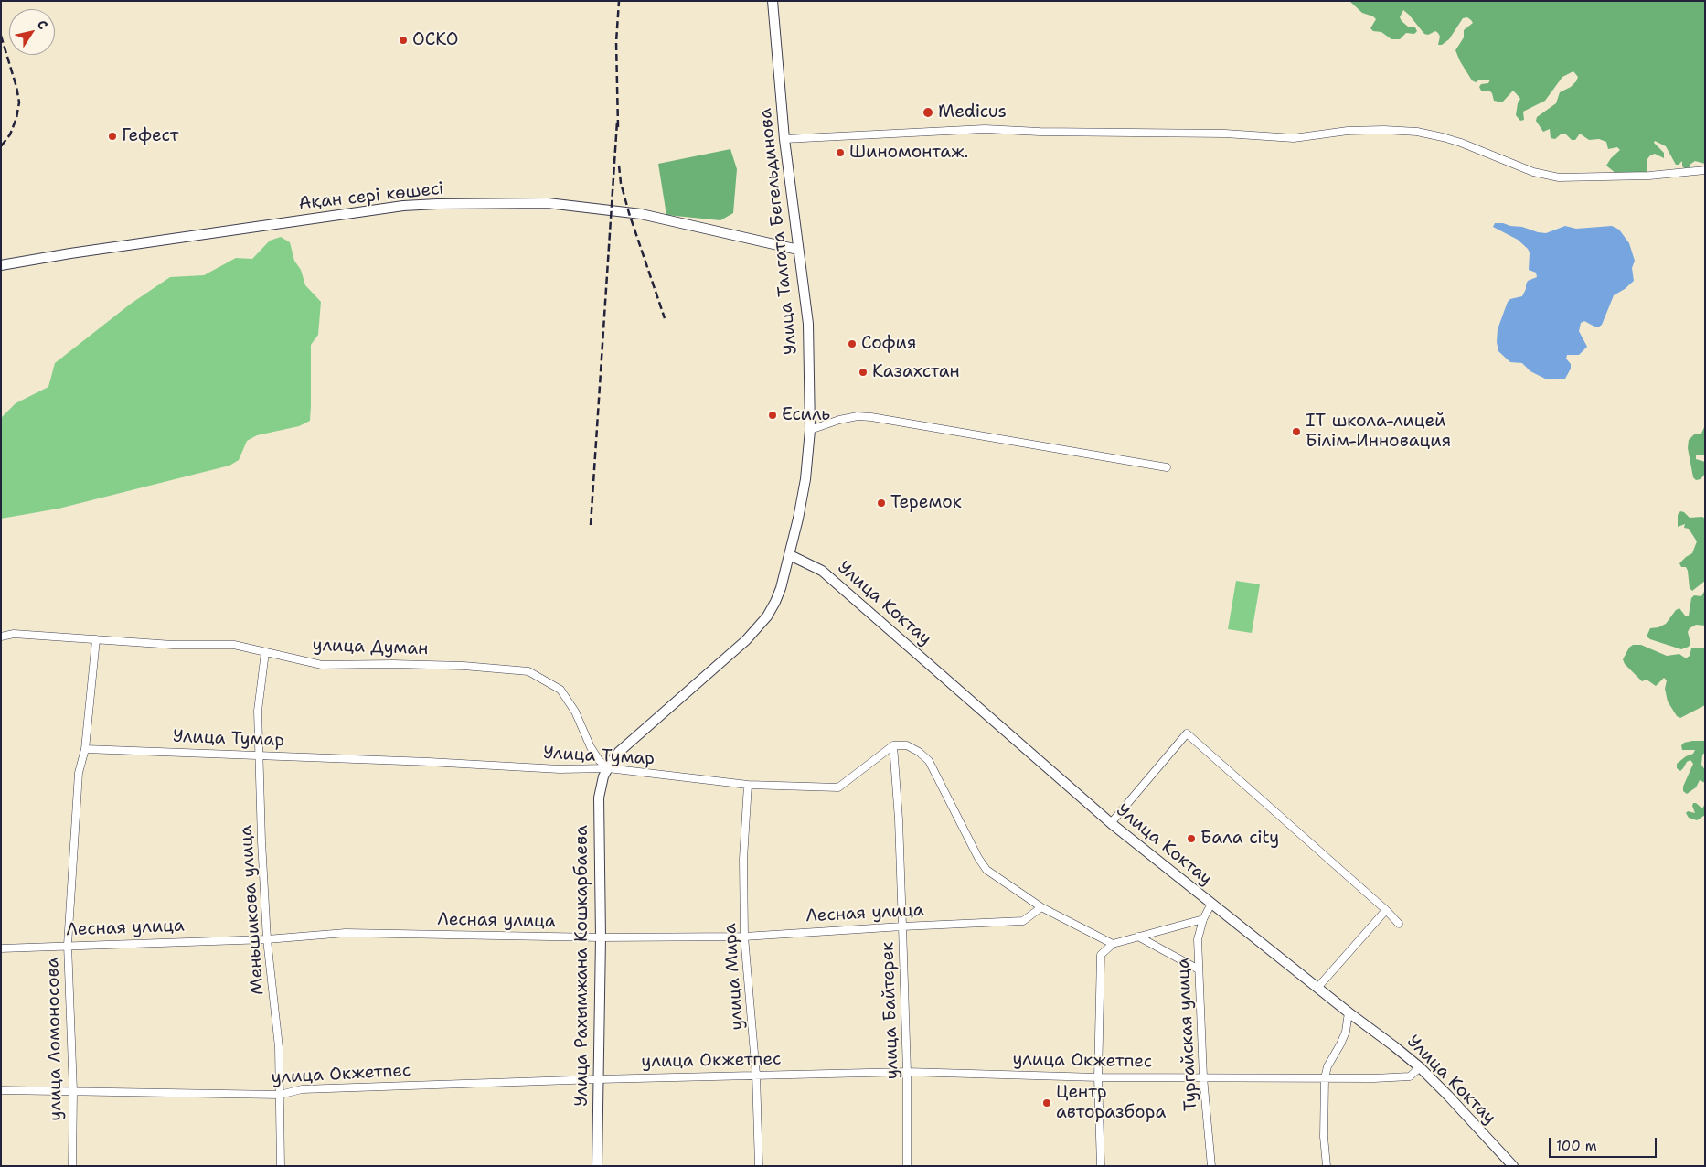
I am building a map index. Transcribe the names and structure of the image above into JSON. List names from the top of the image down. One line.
{"streets":{"street":["Ақан сері көшесі","Улица Талгата Бегельдинова","Улица Коктау","улица Думан","Улица Тумар","Меньшикова улица","Лесная улица","Улица Рахымжана Кошкарбаева","улица Мира","улица Байтерек","Тургайская улица","улица Ломоносова","улица Окжетпес"]},"crossings":[["Ақан сері көшесі","Улица Талгата Бегельдинова"],["Улица Талгата Бегельдинова","Улица Коктау"],["Улица Талгата Бегельдинова","улица Думан"],["Улица Талгата Бегельдинова","Улица Тумар"],["Улица Талгата Бегельдинова","Улица Рахымжана Кошкарбаева"],["Улица Коктау","Тургайская улица"],["Улица Коктау","улица Окжетпес"],["улица Думан","Улица Тумар"],["улица Думан","Меньшикова улица"],["улица Думан","Улица Рахымжана Кошкарбаева"],["улица Думан","улица Ломоносова"],["Улица Тумар","Меньшикова улица"],["Улица Тумар","Улица Рахымжана Кошкарбаева"],["Улица Тумар","улица Мира"],["Улица Тумар","улица Байтерек"],["Улица Тумар","улица Ломоносова"],["Меньшикова улица","Лесная улица"],["Меньшикова улица","улица Окжетпес"],["Лесная улица","Улица Рахымжана Кошкарбаева"],["Лесная улица","улица Мира"],["Лесная улица","улица Байтерек"],["Лесная улица","улица Ломоносова"],["Улица Рахымжана Кошкарбаева","улица Окжетпес"],["улица Мира","улица Окжетпес"],["улица Байтерек","улица Окжетпес"],["Тургайская улица","улица Окжетпес"],["улица Ломоносова","улица Окжетпес"]],"places":["ОСКО","Medicus","Гефест","Шиномонтаж.","София","Казахстан","Есиль","IT школа-лицей Білім-Инновация","Теремок","Бала city","Центр авторазбора"],"scale_bar":"100 m","north":"top right"}
